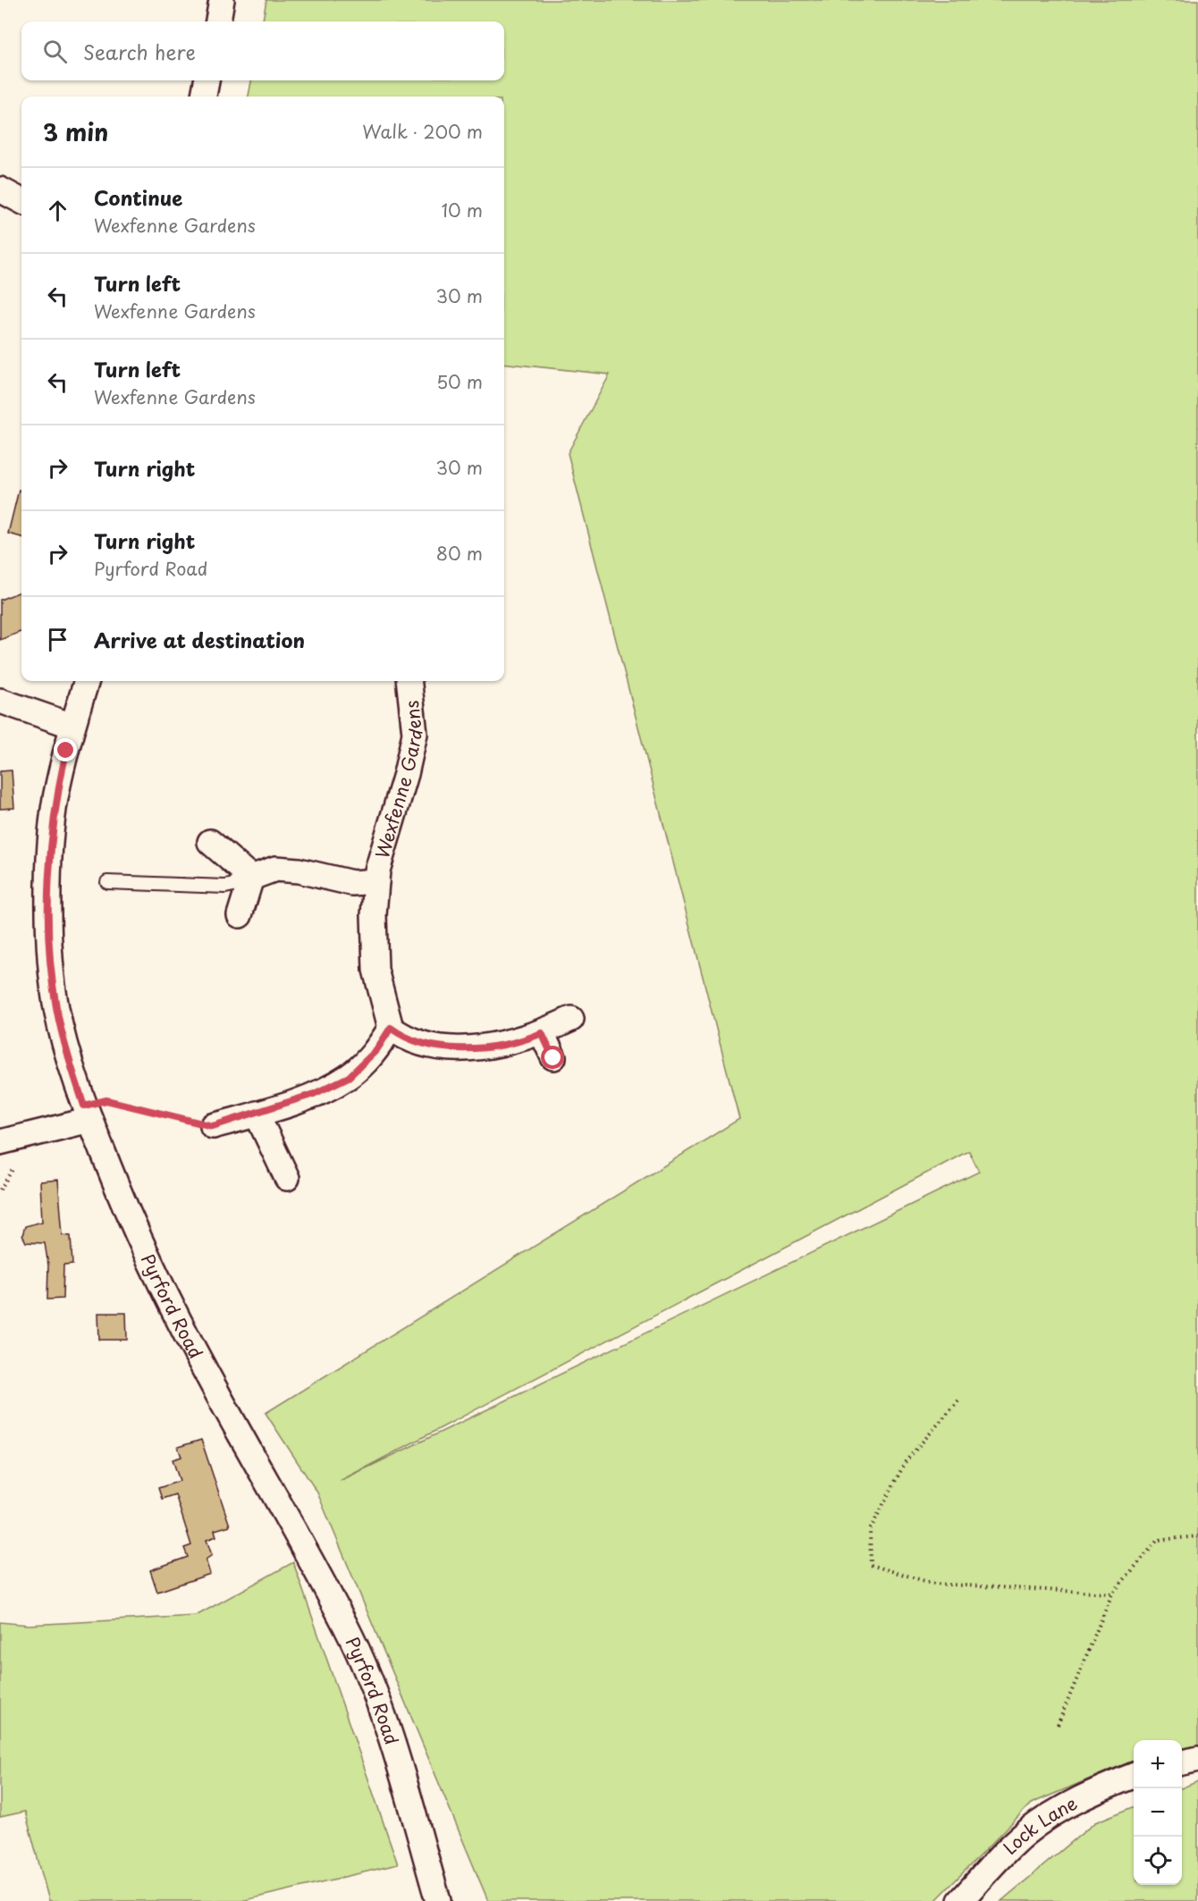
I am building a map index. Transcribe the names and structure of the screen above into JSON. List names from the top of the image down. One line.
{"streets":{"street":["Wexfenne Gardens","Pyrford Road","Lock Lane"]},"page":{"search":"Search here","heading":["3 min","Walk · 200 m"],"list":[["Continue","Wexfenne Gardens","10 m"],["Turn left","Wexfenne Gardens","30 m"],["Turn left","Wexfenne Gardens","50 m"],["Turn right","30 m"],["Turn right","Pyrford Road","80 m"],"Arrive at destination"],"map_buttons":["+","−"]}}
